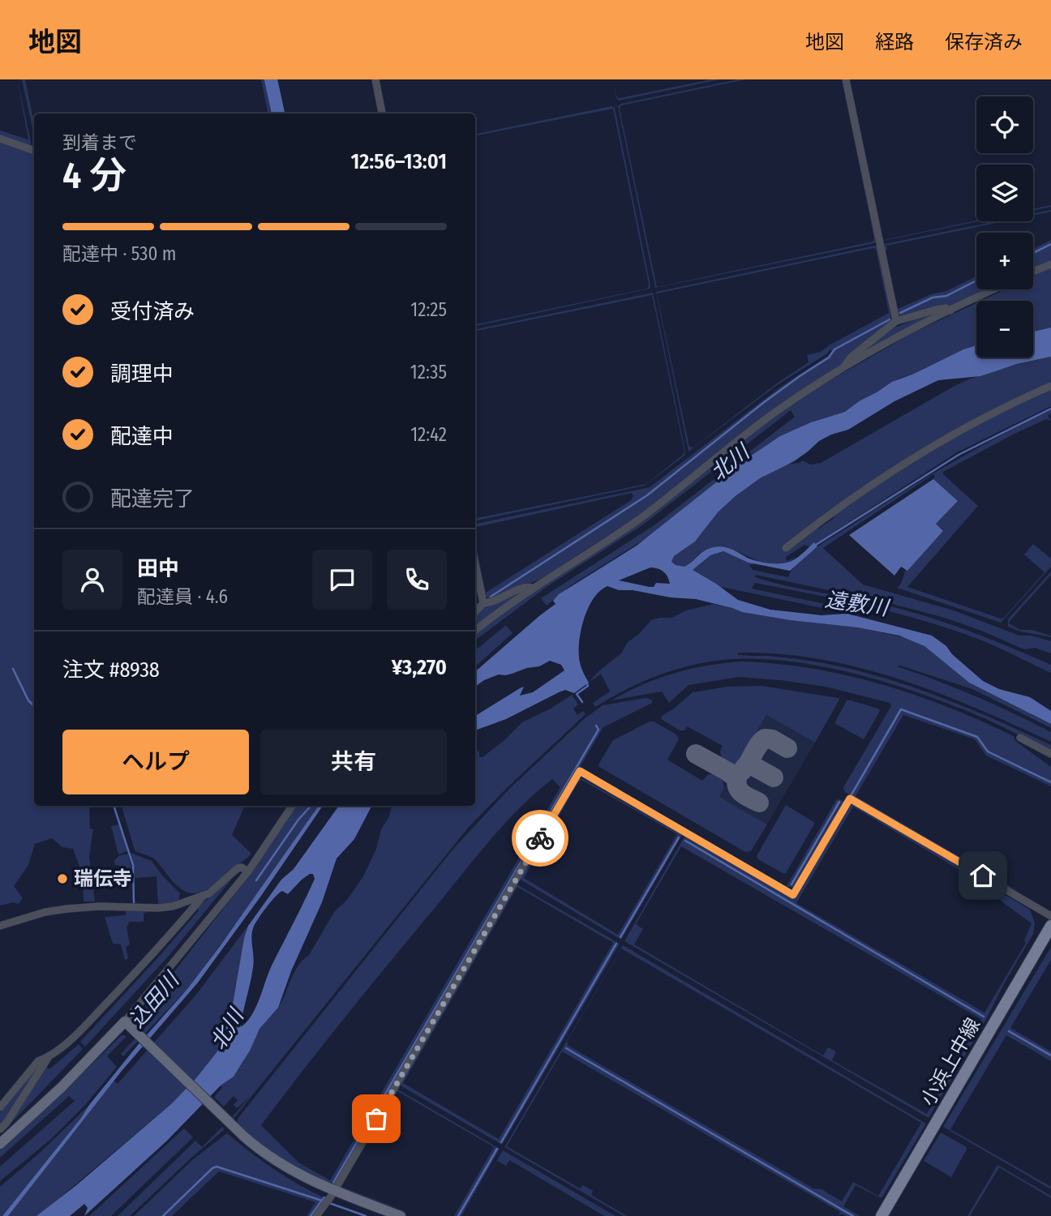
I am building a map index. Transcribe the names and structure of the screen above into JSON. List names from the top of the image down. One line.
{"streets":{"main road":["小浜上中線"]},"water":["北川","遠敷川","込田川"],"places":["瑞伝寺"],"page":{"header":"地図","nav":["地図","経路","保存済み"],"map_buttons":["+","−"],"heading":["4 分","到着まで","12:56–13:01"],"panel":["田中","配達員 · 4.6","注文 #8938","¥3,270"],"bar":"配達中 · 530 m","list":[["受付済み","12:25"],["調理中","12:35"],["配達中","12:42"],"配達完了"],"buttons":["ヘルプ","共有"]}}
